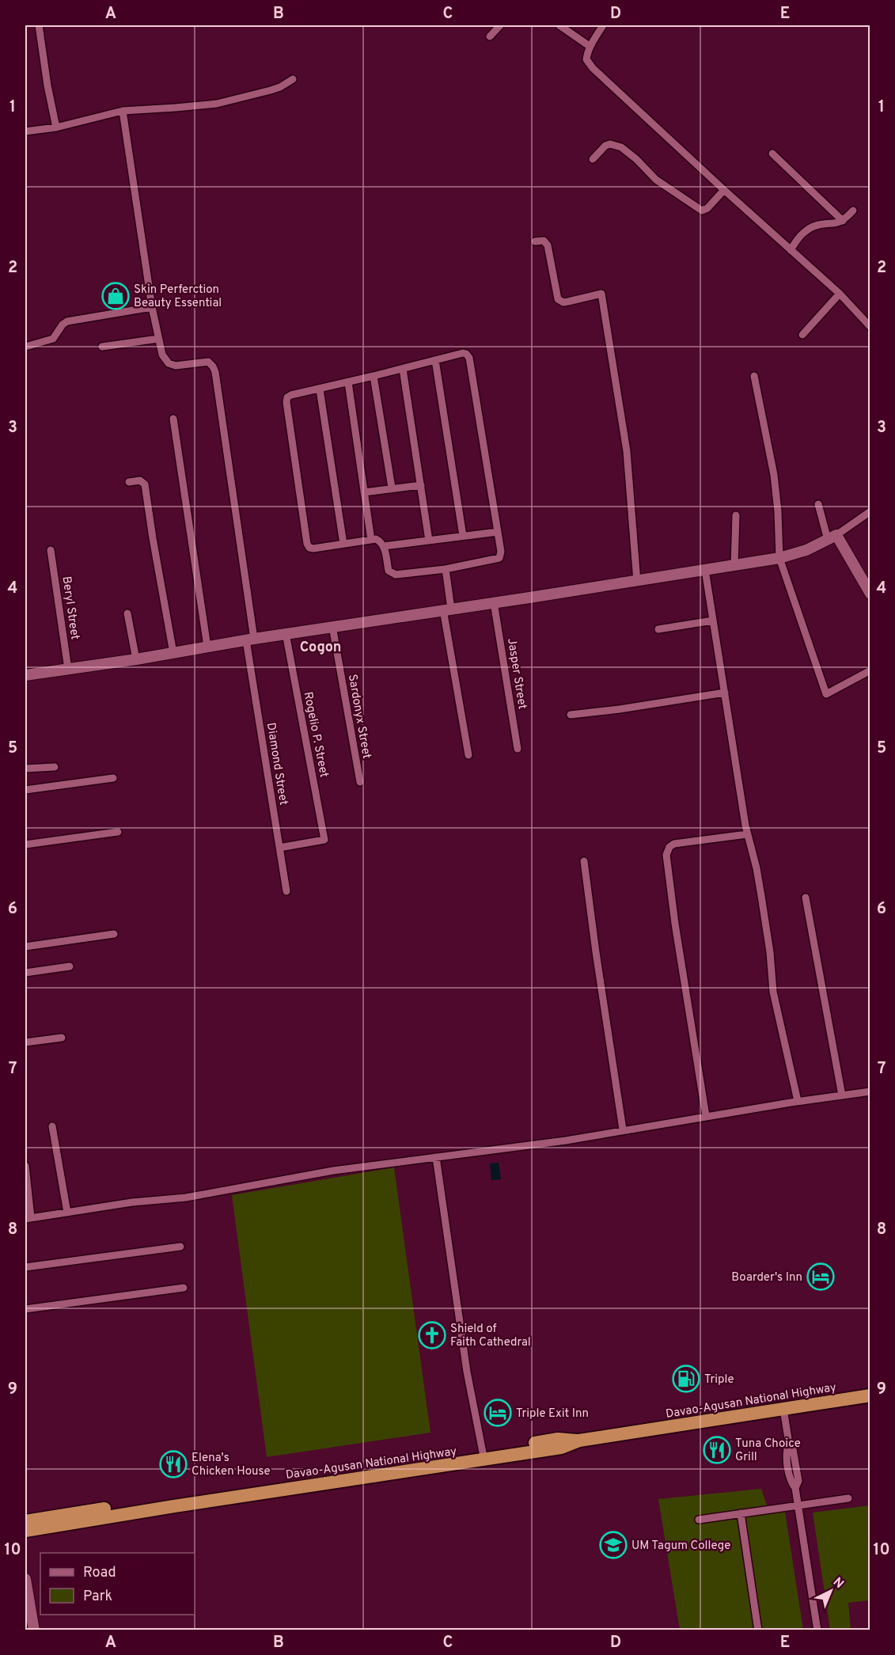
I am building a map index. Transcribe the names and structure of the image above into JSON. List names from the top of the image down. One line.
{"streets":{"highway":["Davao-Agusan National Highway"],"street":["Beryl Street","Jasper Street","Sardonyx Street","Rogelio P. Street","Diamond Street"]},"crossings":[["Rogelio P. Street","Diamond Street"]],"districts":["Cogon"],"places":{"shop":["Skin Perferction Beauty Essential"],"hotel":["Boarder's Inn","Triple Exit Inn"],"church":["Shield of Faith Cathedral"],"fuel station":["Triple"],"restaurant":["Tuna Choice Grill","Elena's Chicken House"],"school or university":["UM Tagum College"]},"legend":["Road","Park"],"north":"top right","grid":{"columns":["A","B","C","D","E"],"rows":["1","2","3","4","5","6","7","8","9","10"]}}
